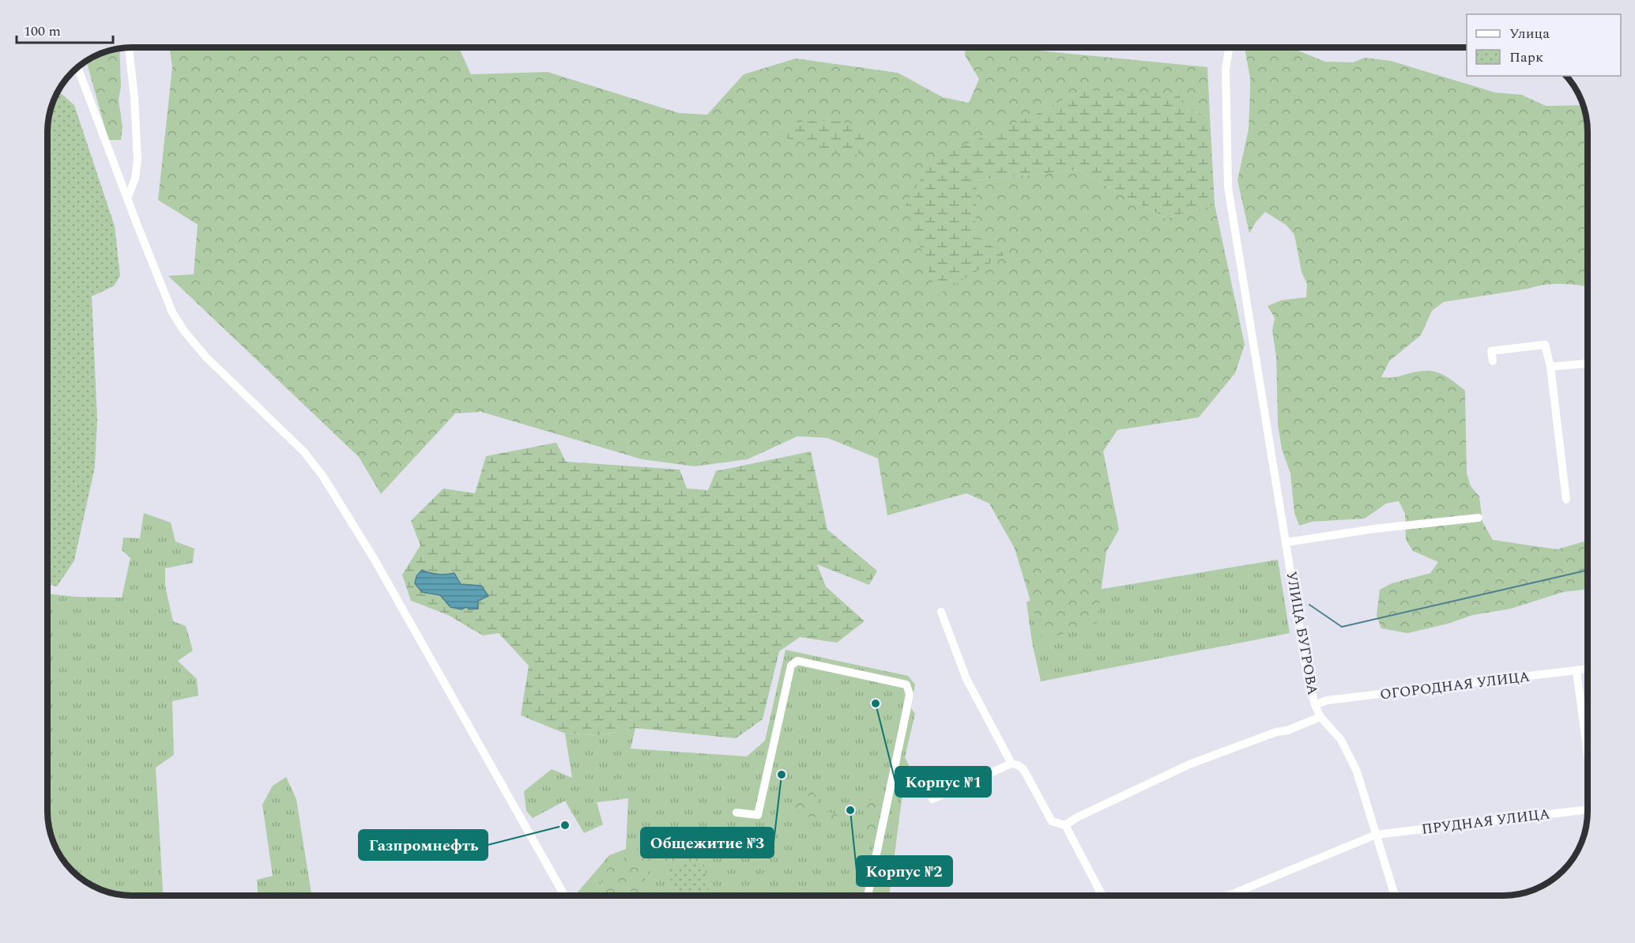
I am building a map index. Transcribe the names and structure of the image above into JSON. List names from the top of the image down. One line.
{"streets":{"street":["УЛИЦА БУГРОВА","ОГОРОДНАЯ УЛИЦА","ПРУДНАЯ УЛИЦА"]},"crossings":[["УЛИЦА БУГРОВА","ОГОРОДНАЯ УЛИЦА"],["УЛИЦА БУГРОВА","ПРУДНАЯ УЛИЦА"]],"places":["Корпус №1","Общежитие №3","Корпус №2","Газпромнефть"],"legend":["Улица","Парк"],"scale_bar":"100 m"}
